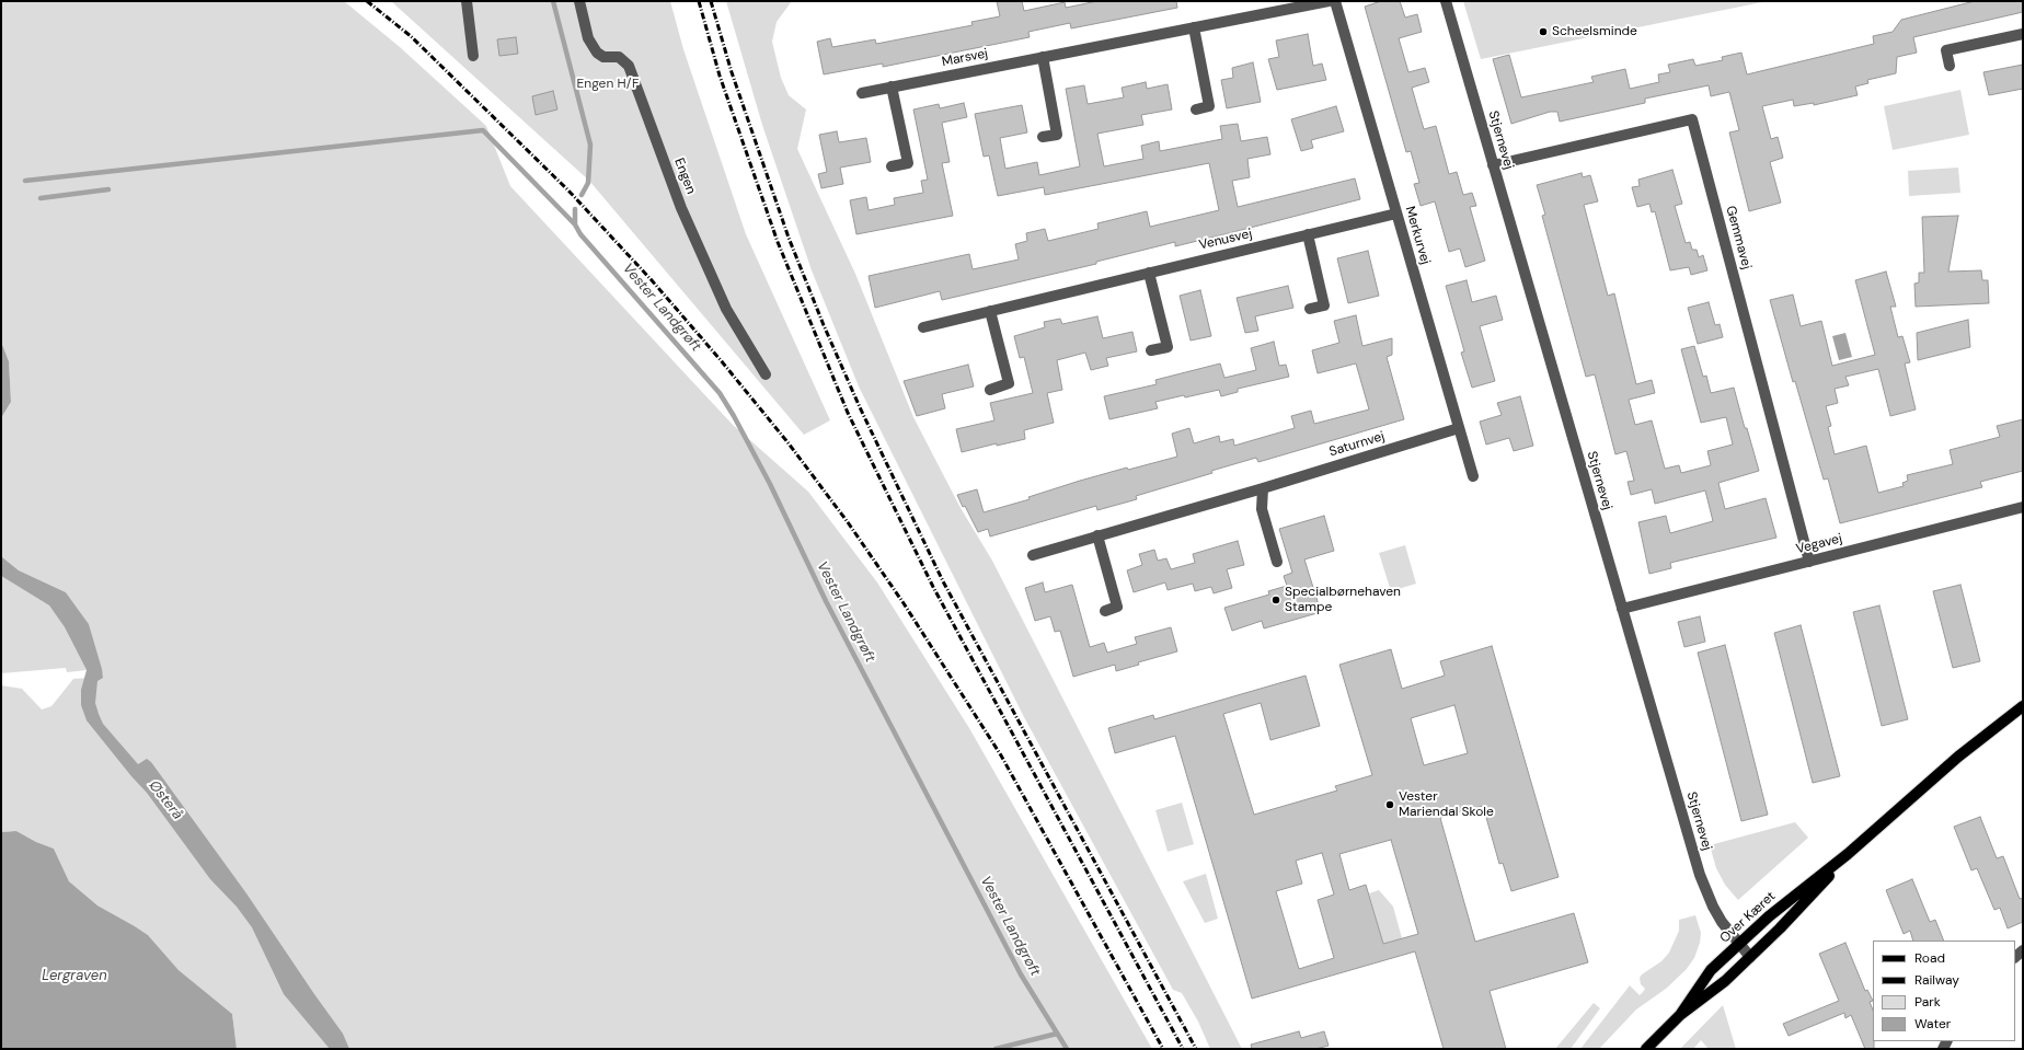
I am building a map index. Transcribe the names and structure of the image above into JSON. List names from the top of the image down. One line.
{"streets":{"main road":["Over Kæret"],"street":["Marsvej","Stjernevej","Engen","Merkurvej","Gemmavej","Venusvej","Saturnvej","Vegavej"]},"crossings":[["Stjernevej","Gemmavej"],["Stjernevej","Vegavej"],["Stjernevej","Over Kæret"],["Merkurvej","Venusvej"],["Merkurvej","Saturnvej"],["Gemmavej","Vegavej"]],"water":["Vester Landgrøft","Østerå","Lergraven"],"parks":["Engen H/F"],"places":["Scheelsminde","Specialbørnehaven Stampe","Vester Mariendal Skole"],"legend":["Road","Railway","Park","Water"]}
